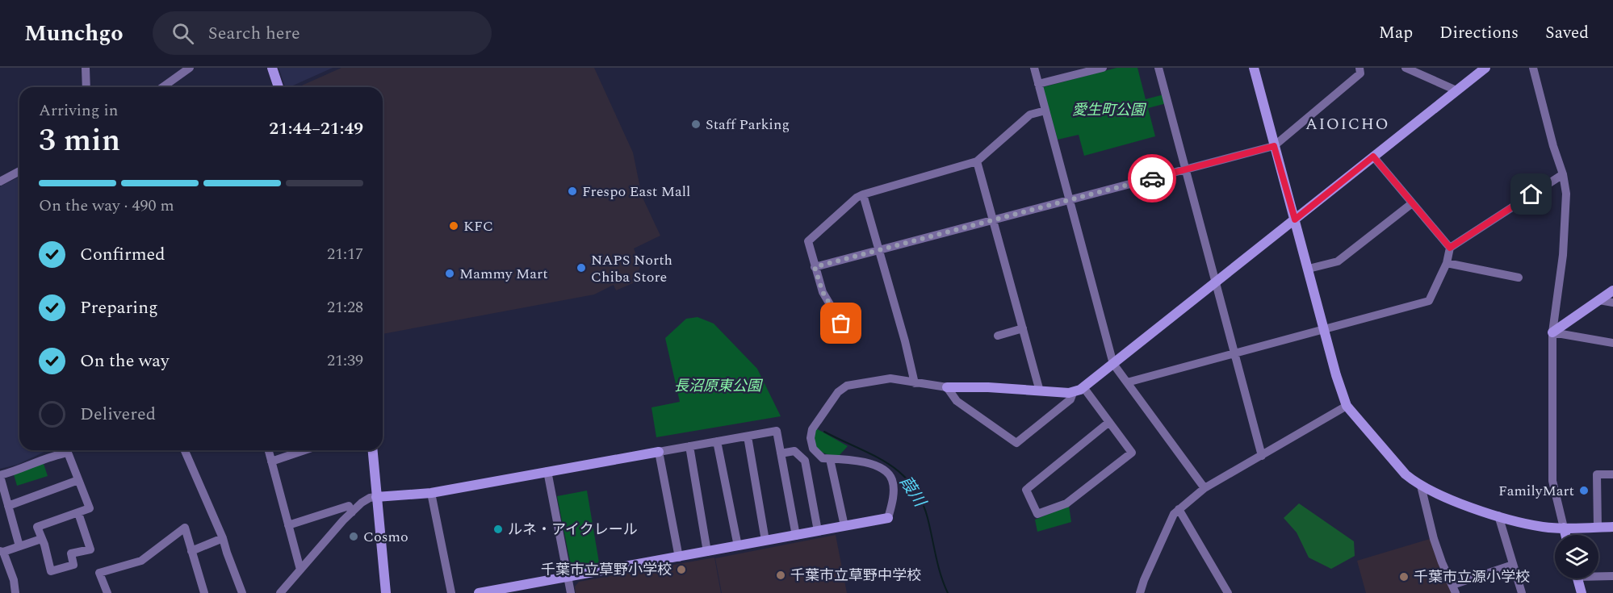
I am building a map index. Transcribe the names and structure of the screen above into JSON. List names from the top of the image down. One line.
{"districts":["AIOICHO"],"water":["葭川"],"parks":["愛生町公園","長沼原東公園"],"places":["Staff Parking","Frespo East Mall","KFC","NAPS North Chiba Store","Mammy Mart","FamilyMart","ルネ・アイクレール","Cosmo","千葉市立草野小学校","千葉市立草野中学校","千葉市立源小学校"],"page":{"header":"Munchgo","search":"Search here","nav":["Map","Directions","Saved"],"heading":["3 min","Arriving in","21:44–21:49"],"bar":"On the way · 490 m","list":[["Confirmed","21:17"],["Preparing","21:28"],["On the way","21:39"],"Delivered"]}}
